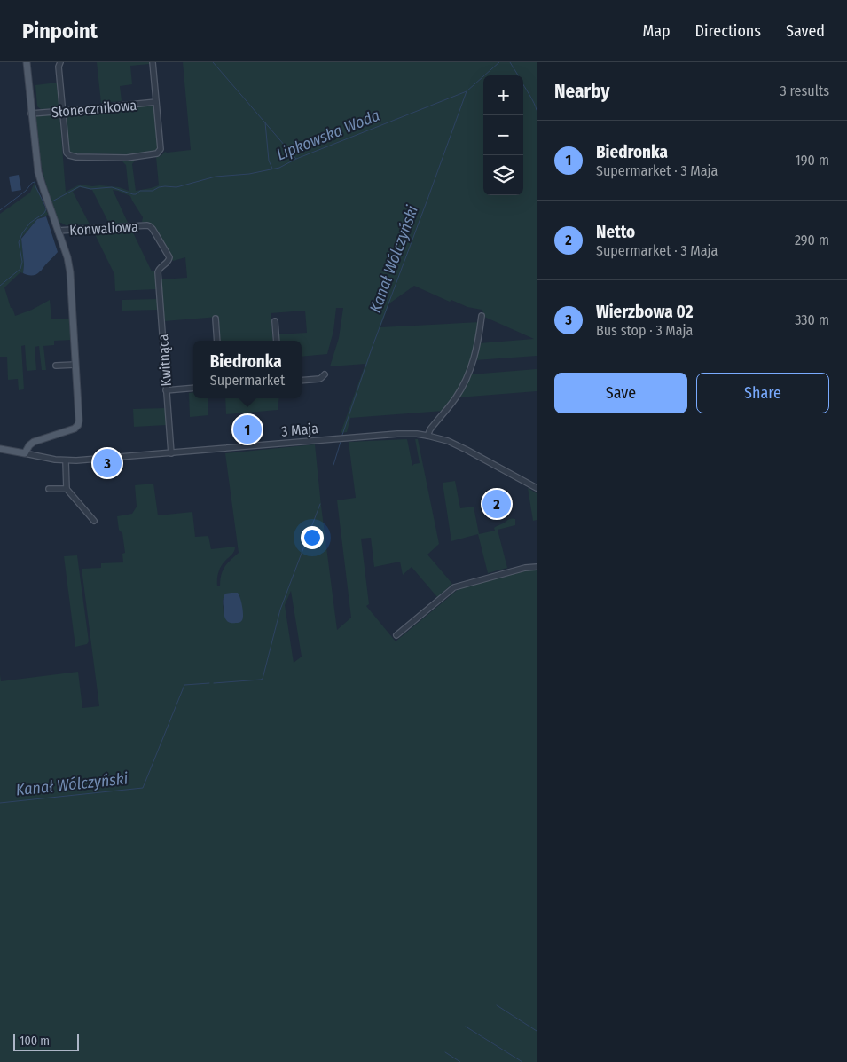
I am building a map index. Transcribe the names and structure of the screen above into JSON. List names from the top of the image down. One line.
{"streets":{"main road":["3 Maja"],"street":["Słonecznikowa","Konwaliowa","Kwitnąca"]},"crossings":[["Konwaliowa","Kwitnąca"],["Kwitnąca","3 Maja"]],"water":["Lipkowska Woda","Kanał Wólczyński"],"scale_bar":"100 m","page":{"header":"Pinpoint","nav":["Map","Directions","Saved"],"heading":["Nearby","3 results"],"map_buttons":["+","−"],"list":[{"mark":"1","name":"Biedronka","note":"Supermarket · 3 Maja","value":"190 m"},{"mark":"2","name":"Netto","note":"Supermarket · 3 Maja","value":"290 m"},{"mark":"3","name":"Wierzbowa 02","note":"Bus stop · 3 Maja","value":"330 m"}],"popup":["Biedronka","Supermarket"],"buttons":["Save","Share"],"pins":["1","3","2"],"scale":"100 m"}}
